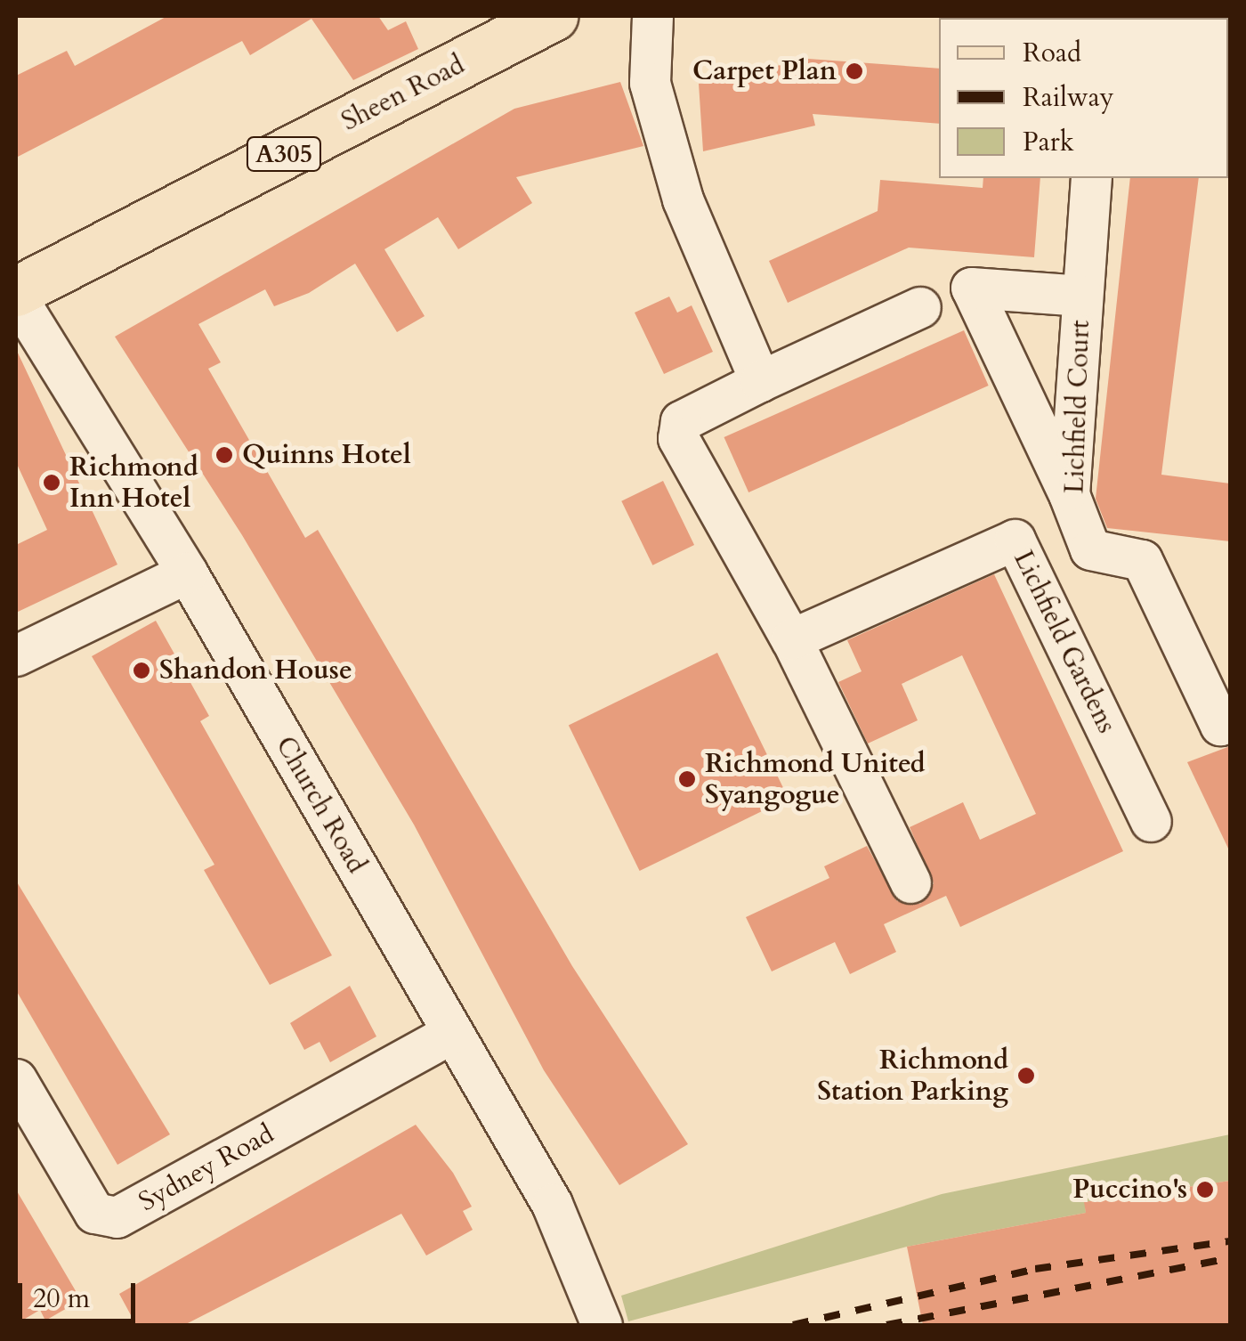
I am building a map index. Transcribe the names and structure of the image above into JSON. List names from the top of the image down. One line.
{"streets":{"main road":["Sheen Road","A305"],"street":["Lichfield Court","Lichfield Gardens","Church Road","Sydney Road"]},"crossings":[["Sheen Road","Church Road"],["Church Road","Sydney Road"]],"places":["Carpet Plan","Quinns Hotel","Richmond Inn Hotel","Shandon House","Richmond United Syangogue","Richmond Station Parking","Puccino's"],"legend":["Road","Railway","Park"],"scale_bar":"20 m"}
